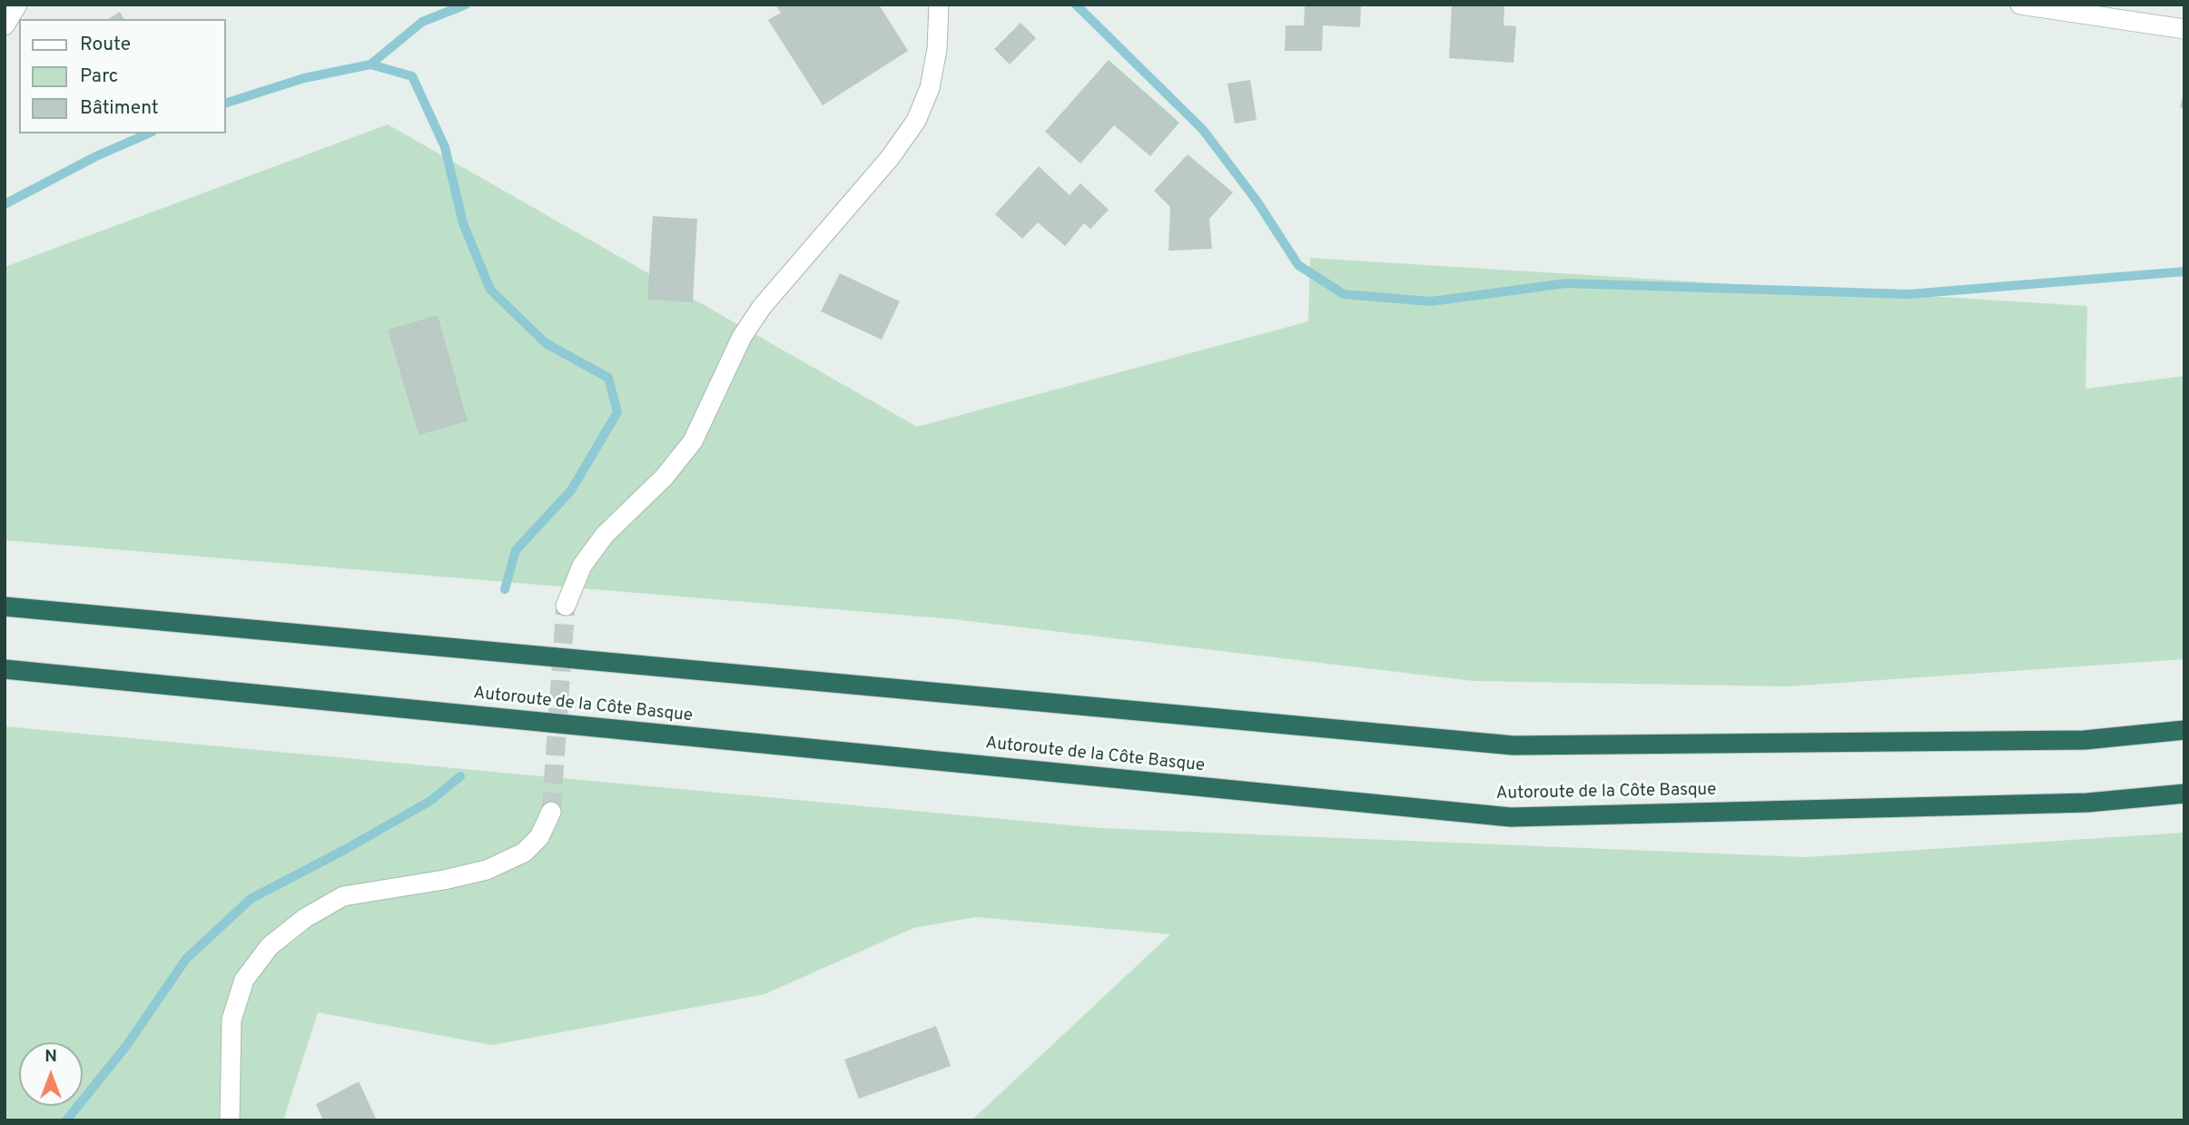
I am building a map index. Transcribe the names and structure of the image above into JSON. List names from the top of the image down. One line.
{"streets":{"highway":["Autoroute de la Côte Basque"]},"legend":["Route","Parc","Bâtiment"],"north":"top"}
